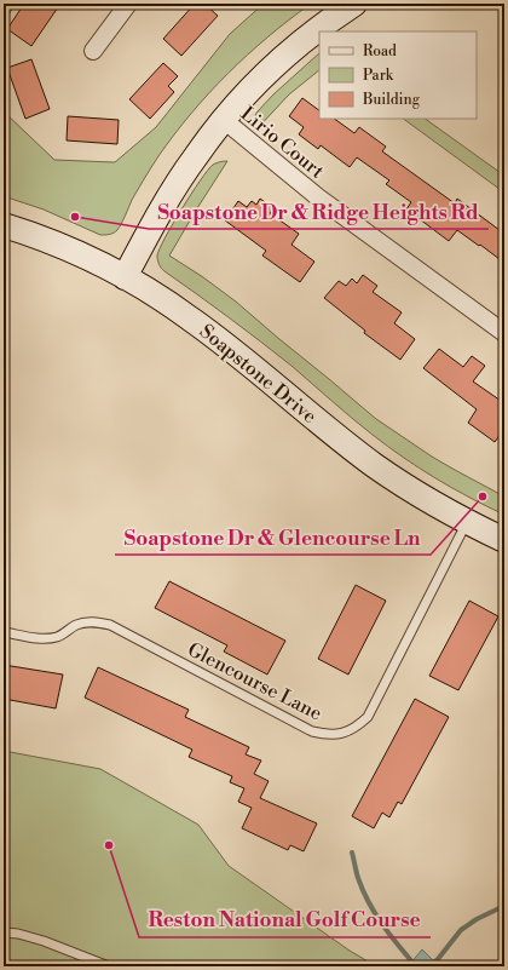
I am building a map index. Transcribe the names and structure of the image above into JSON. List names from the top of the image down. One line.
{"streets":{"street":["Lirio Court","Soapstone Drive"],"lane":["Glencourse Lane"]},"crossings":[["Soapstone Drive","Glencourse Lane"]],"places":["Soapstone Dr & Ridge Heights Rd","Soapstone Dr & Glencourse Ln","Reston National Golf Course"],"legend":["Road","Park","Building"]}
